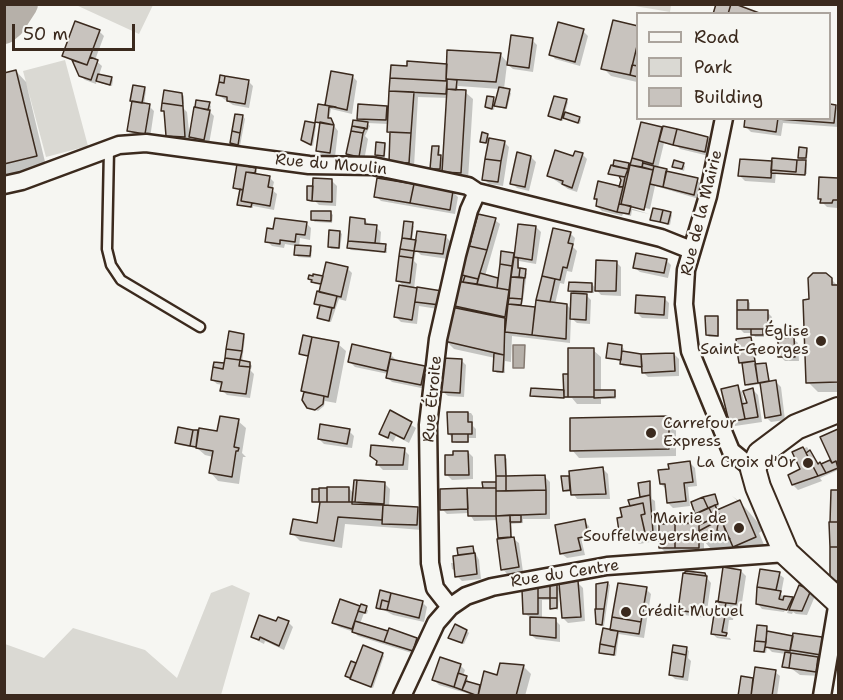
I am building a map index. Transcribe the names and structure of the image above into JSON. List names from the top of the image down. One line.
{"streets":{"street":["Rue du Moulin","Rue de la Mairie","Rue Étroite","Rue du Centre"]},"crossings":[["Rue du Moulin","Rue de la Mairie"],["Rue du Moulin","Rue Étroite"],["Rue Étroite","Rue du Centre"]],"places":["Église Saint-Georges","Carrefour Express","La Croix d'Or","Mairie de Souffelweyersheim","Crédit Mutuel"],"legend":["Road","Park","Building"],"scale_bar":"50 m"}
